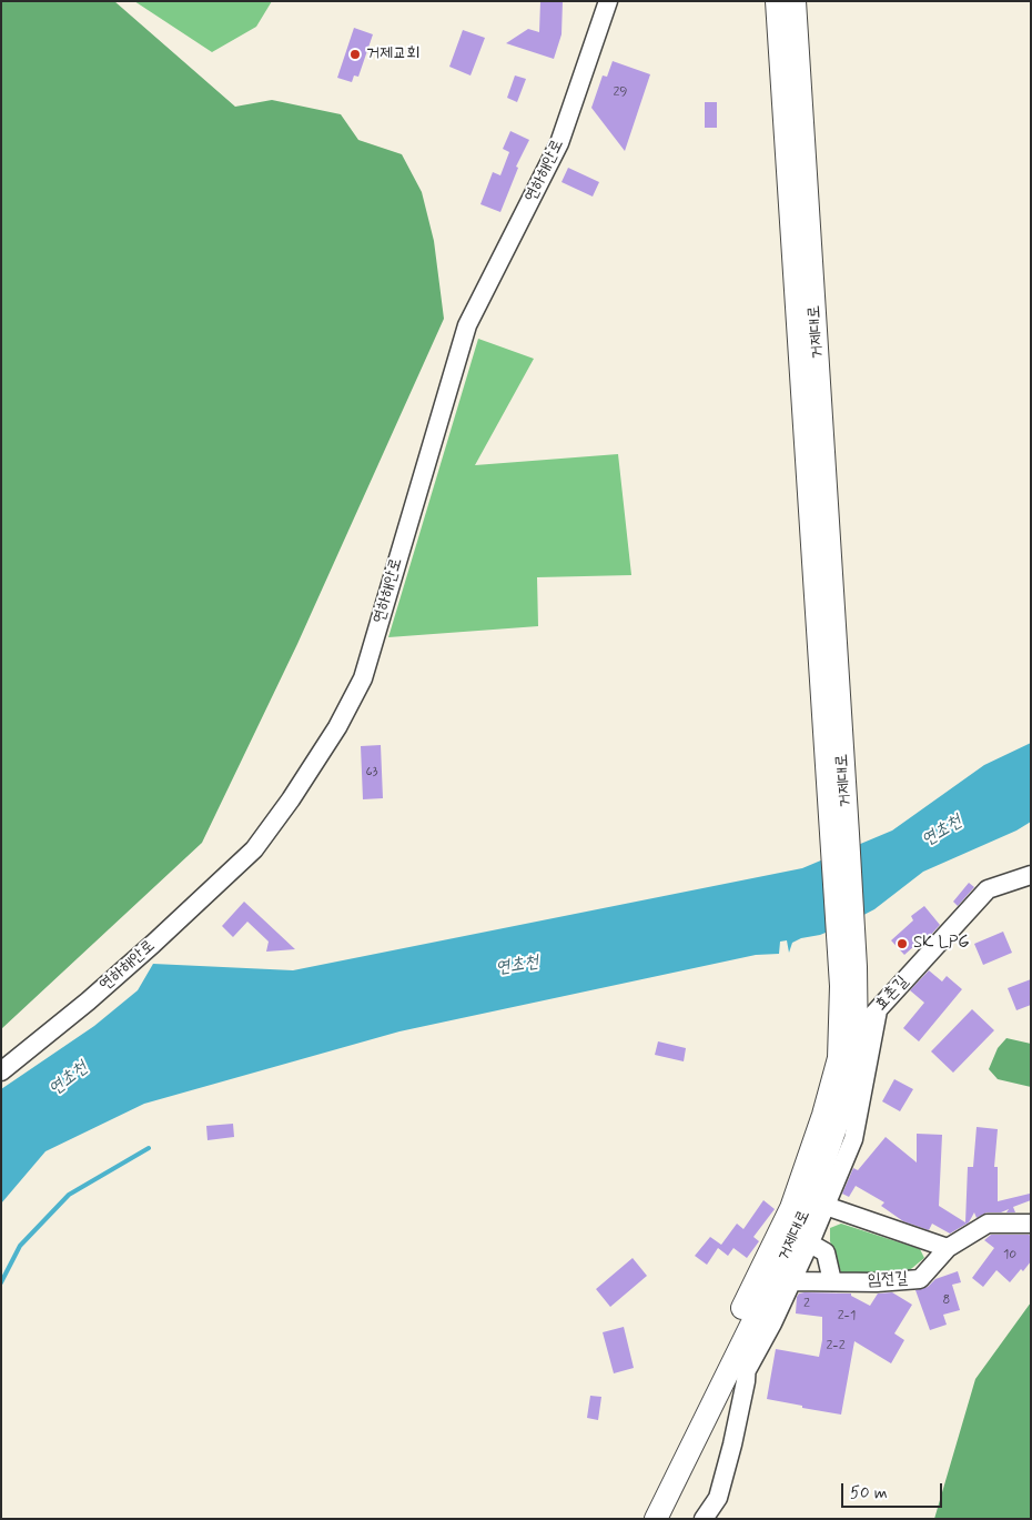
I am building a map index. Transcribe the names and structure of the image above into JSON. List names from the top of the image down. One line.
{"streets":{"main road":["거제대로"],"street":["연하해안로","효촌길","임전길"]},"crossings":[["거제대로","효촌길"]],"water":["연초천"],"places":["거제교회","SK LPG"],"house_numbers":["29","63","10","8","2","2-1","2-2"],"scale_bar":"50 m"}
